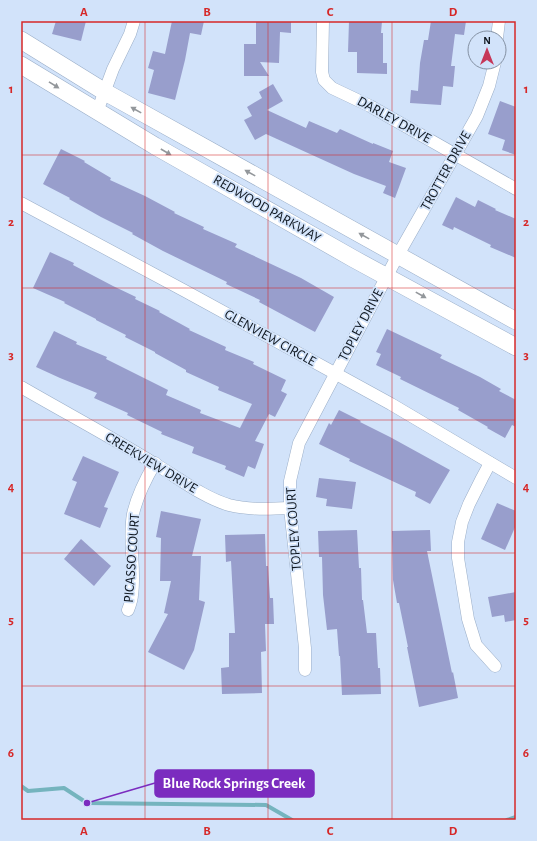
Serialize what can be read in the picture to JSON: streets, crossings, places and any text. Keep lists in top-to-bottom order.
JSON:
{
  "streets": {
    "main road": ["REDWOOD PARKWAY"],
    "street": [
      "DARLEY DRIVE",
      "TROTTER DRIVE",
      "TOPLEY DRIVE",
      "GLENVIEW CIRCLE",
      "CREEKVIEW DRIVE",
      "TOPLEY COURT",
      "PICASSO COURT"
    ]
  },
  "crossings": [
    ["DARLEY DRIVE", "TROTTER DRIVE"],
    ["TROTTER DRIVE", "REDWOOD PARKWAY"],
    ["TROTTER DRIVE", "TOPLEY DRIVE"],
    ["REDWOOD PARKWAY", "TOPLEY DRIVE"],
    ["TOPLEY DRIVE", "GLENVIEW CIRCLE"],
    ["TOPLEY DRIVE", "TOPLEY COURT"],
    ["GLENVIEW CIRCLE", "TOPLEY COURT"],
    ["CREEKVIEW DRIVE", "TOPLEY COURT"],
    ["CREEKVIEW DRIVE", "PICASSO COURT"]
  ],
  "places": ["Blue Rock Springs Creek"],
  "north": "top",
  "grid": {
    "columns": [
      "A",
      "B",
      "C",
      "D"
    ],
    "rows": [
      "1",
      "2",
      "3",
      "4",
      "5",
      "6"
    ]
  }
}
